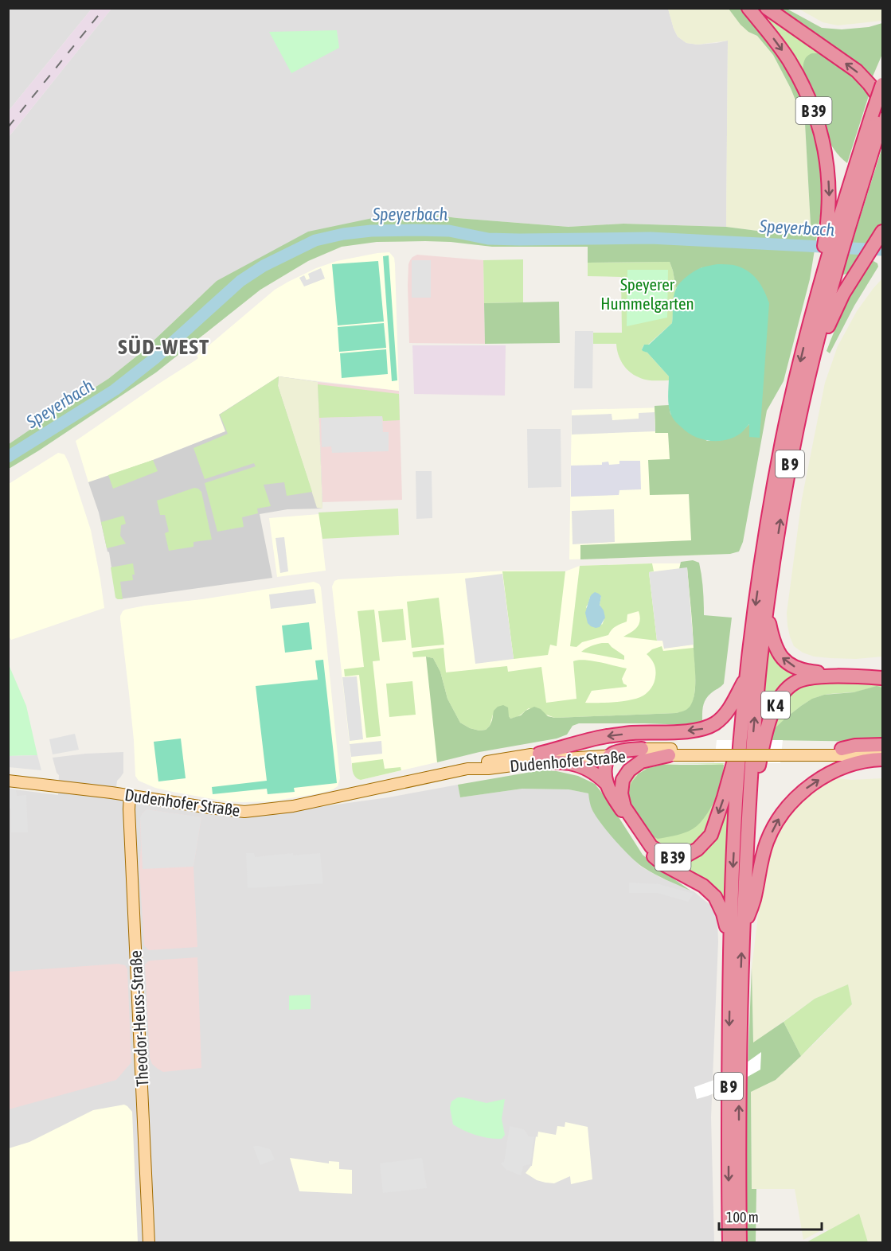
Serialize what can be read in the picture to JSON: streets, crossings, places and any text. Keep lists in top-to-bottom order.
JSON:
{
  "streets": {
    "highway": ["B 39", "B 9", "K 4"],
    "main road": ["Dudenhofer Straße", "Theodor-Heuss-Straße"]
  },
  "crossings": [
    ["B 39", "B 9"],
    ["B 39", "Dudenhofer Straße"],
    ["B 9", "K 4"],
    ["B 9", "Dudenhofer Straße"],
    ["K 4", "Dudenhofer Straße"],
    ["Dudenhofer Straße", "Theodor-Heuss-Straße"]
  ],
  "districts": ["SÜD-WEST"],
  "water": ["Speyerbach"],
  "parks": ["Speyerer Hummelgarten"],
  "scale_bar": "100 m"
}
